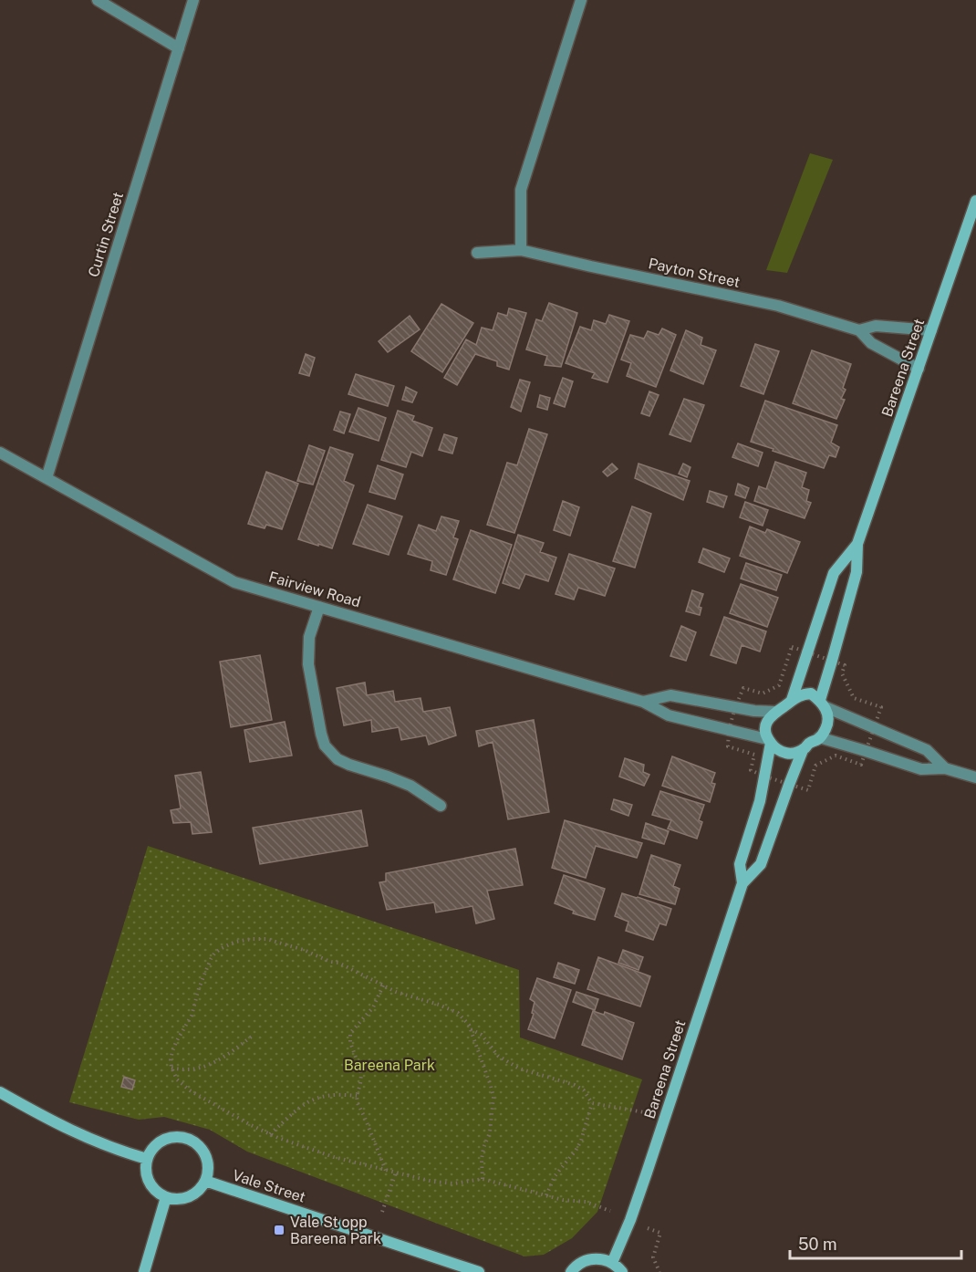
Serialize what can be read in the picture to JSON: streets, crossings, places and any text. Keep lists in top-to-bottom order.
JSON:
{
  "streets": {
    "main road": ["Bareena Street", "Vale Street"],
    "street": ["Curtin Street", "Payton Street", "Fairview Road"]
  },
  "crossings": [
    ["Curtin Street", "Fairview Road"],
    ["Payton Street", "Bareena Street"],
    ["Bareena Street", "Fairview Road"]
  ],
  "parks": ["Bareena Park"],
  "places": {
    "transit": ["Vale St opp Bareena Park"]
  },
  "scale_bar": "50 m"
}
